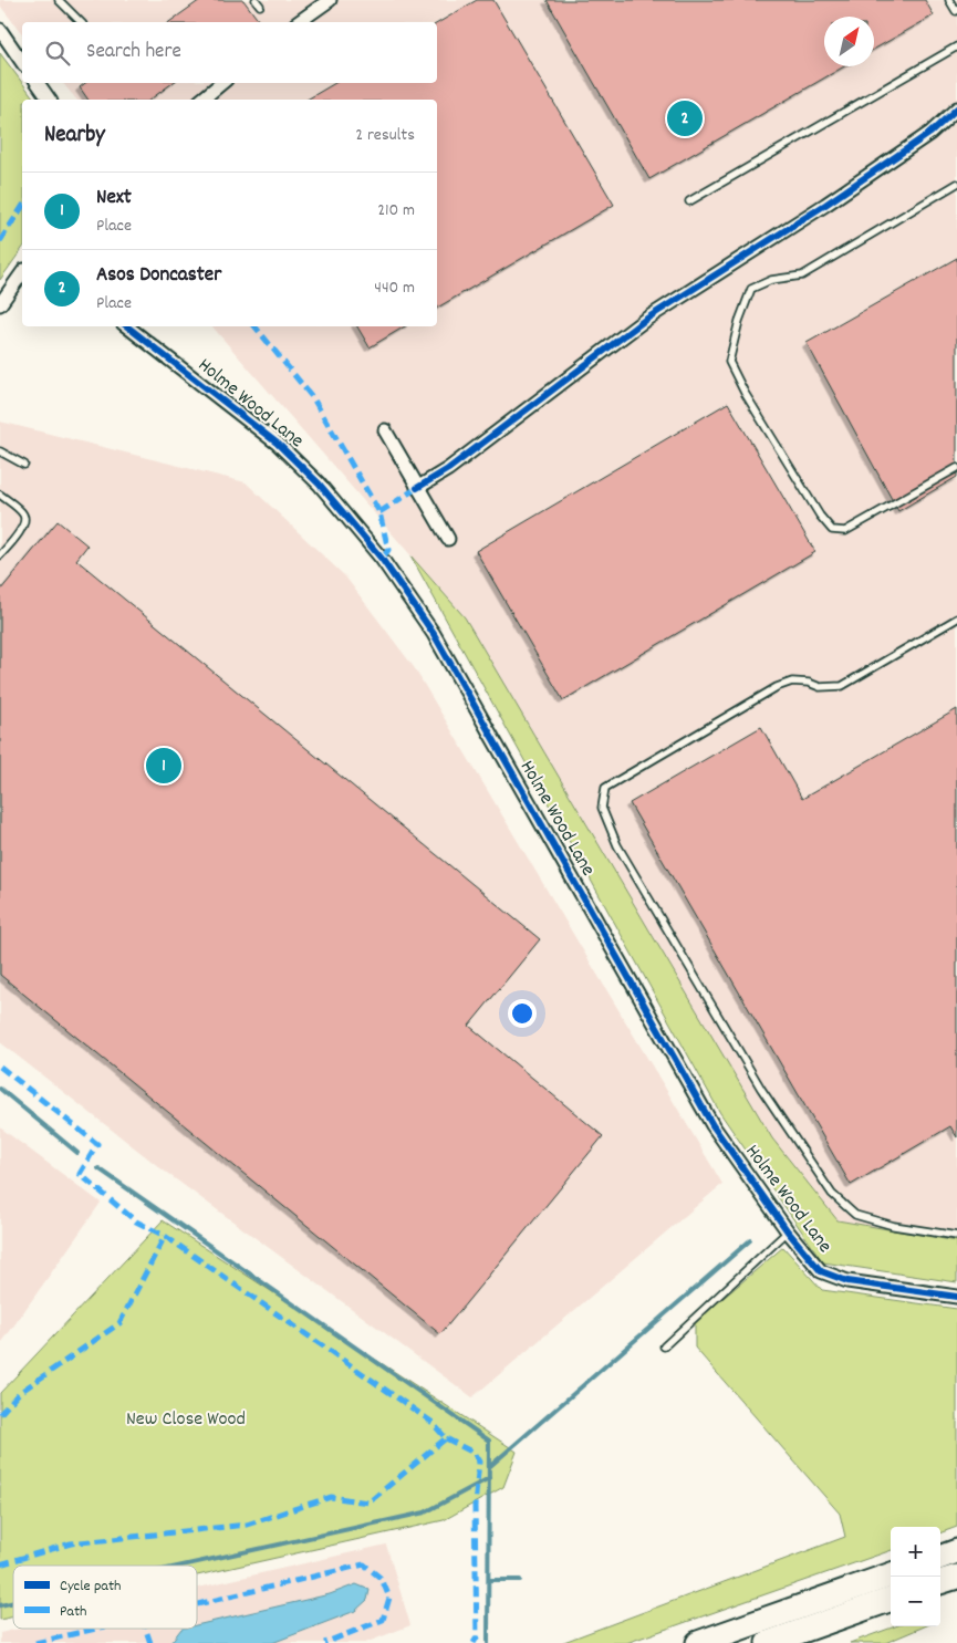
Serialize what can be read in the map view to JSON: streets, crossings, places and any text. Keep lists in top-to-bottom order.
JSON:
{
  "streets": {
    "street": ["Holme Wood Lane"]
  },
  "parks": ["New Close Wood"],
  "legend": ["Cycle path", "Path"],
  "north": "top right",
  "page": {
    "search": "Search here",
    "pins": ["2", "1"],
    "heading": ["Nearby", "2 results"],
    "list": [
      {
        "mark": "1",
        "name": "Next",
        "note": "Place",
        "value": "210 m"
      },
      {
        "mark": "2",
        "name": "Asos Doncaster",
        "note": "Place",
        "value": "440 m"
      }
    ],
    "map_buttons": ["+", "−"]
  }
}
